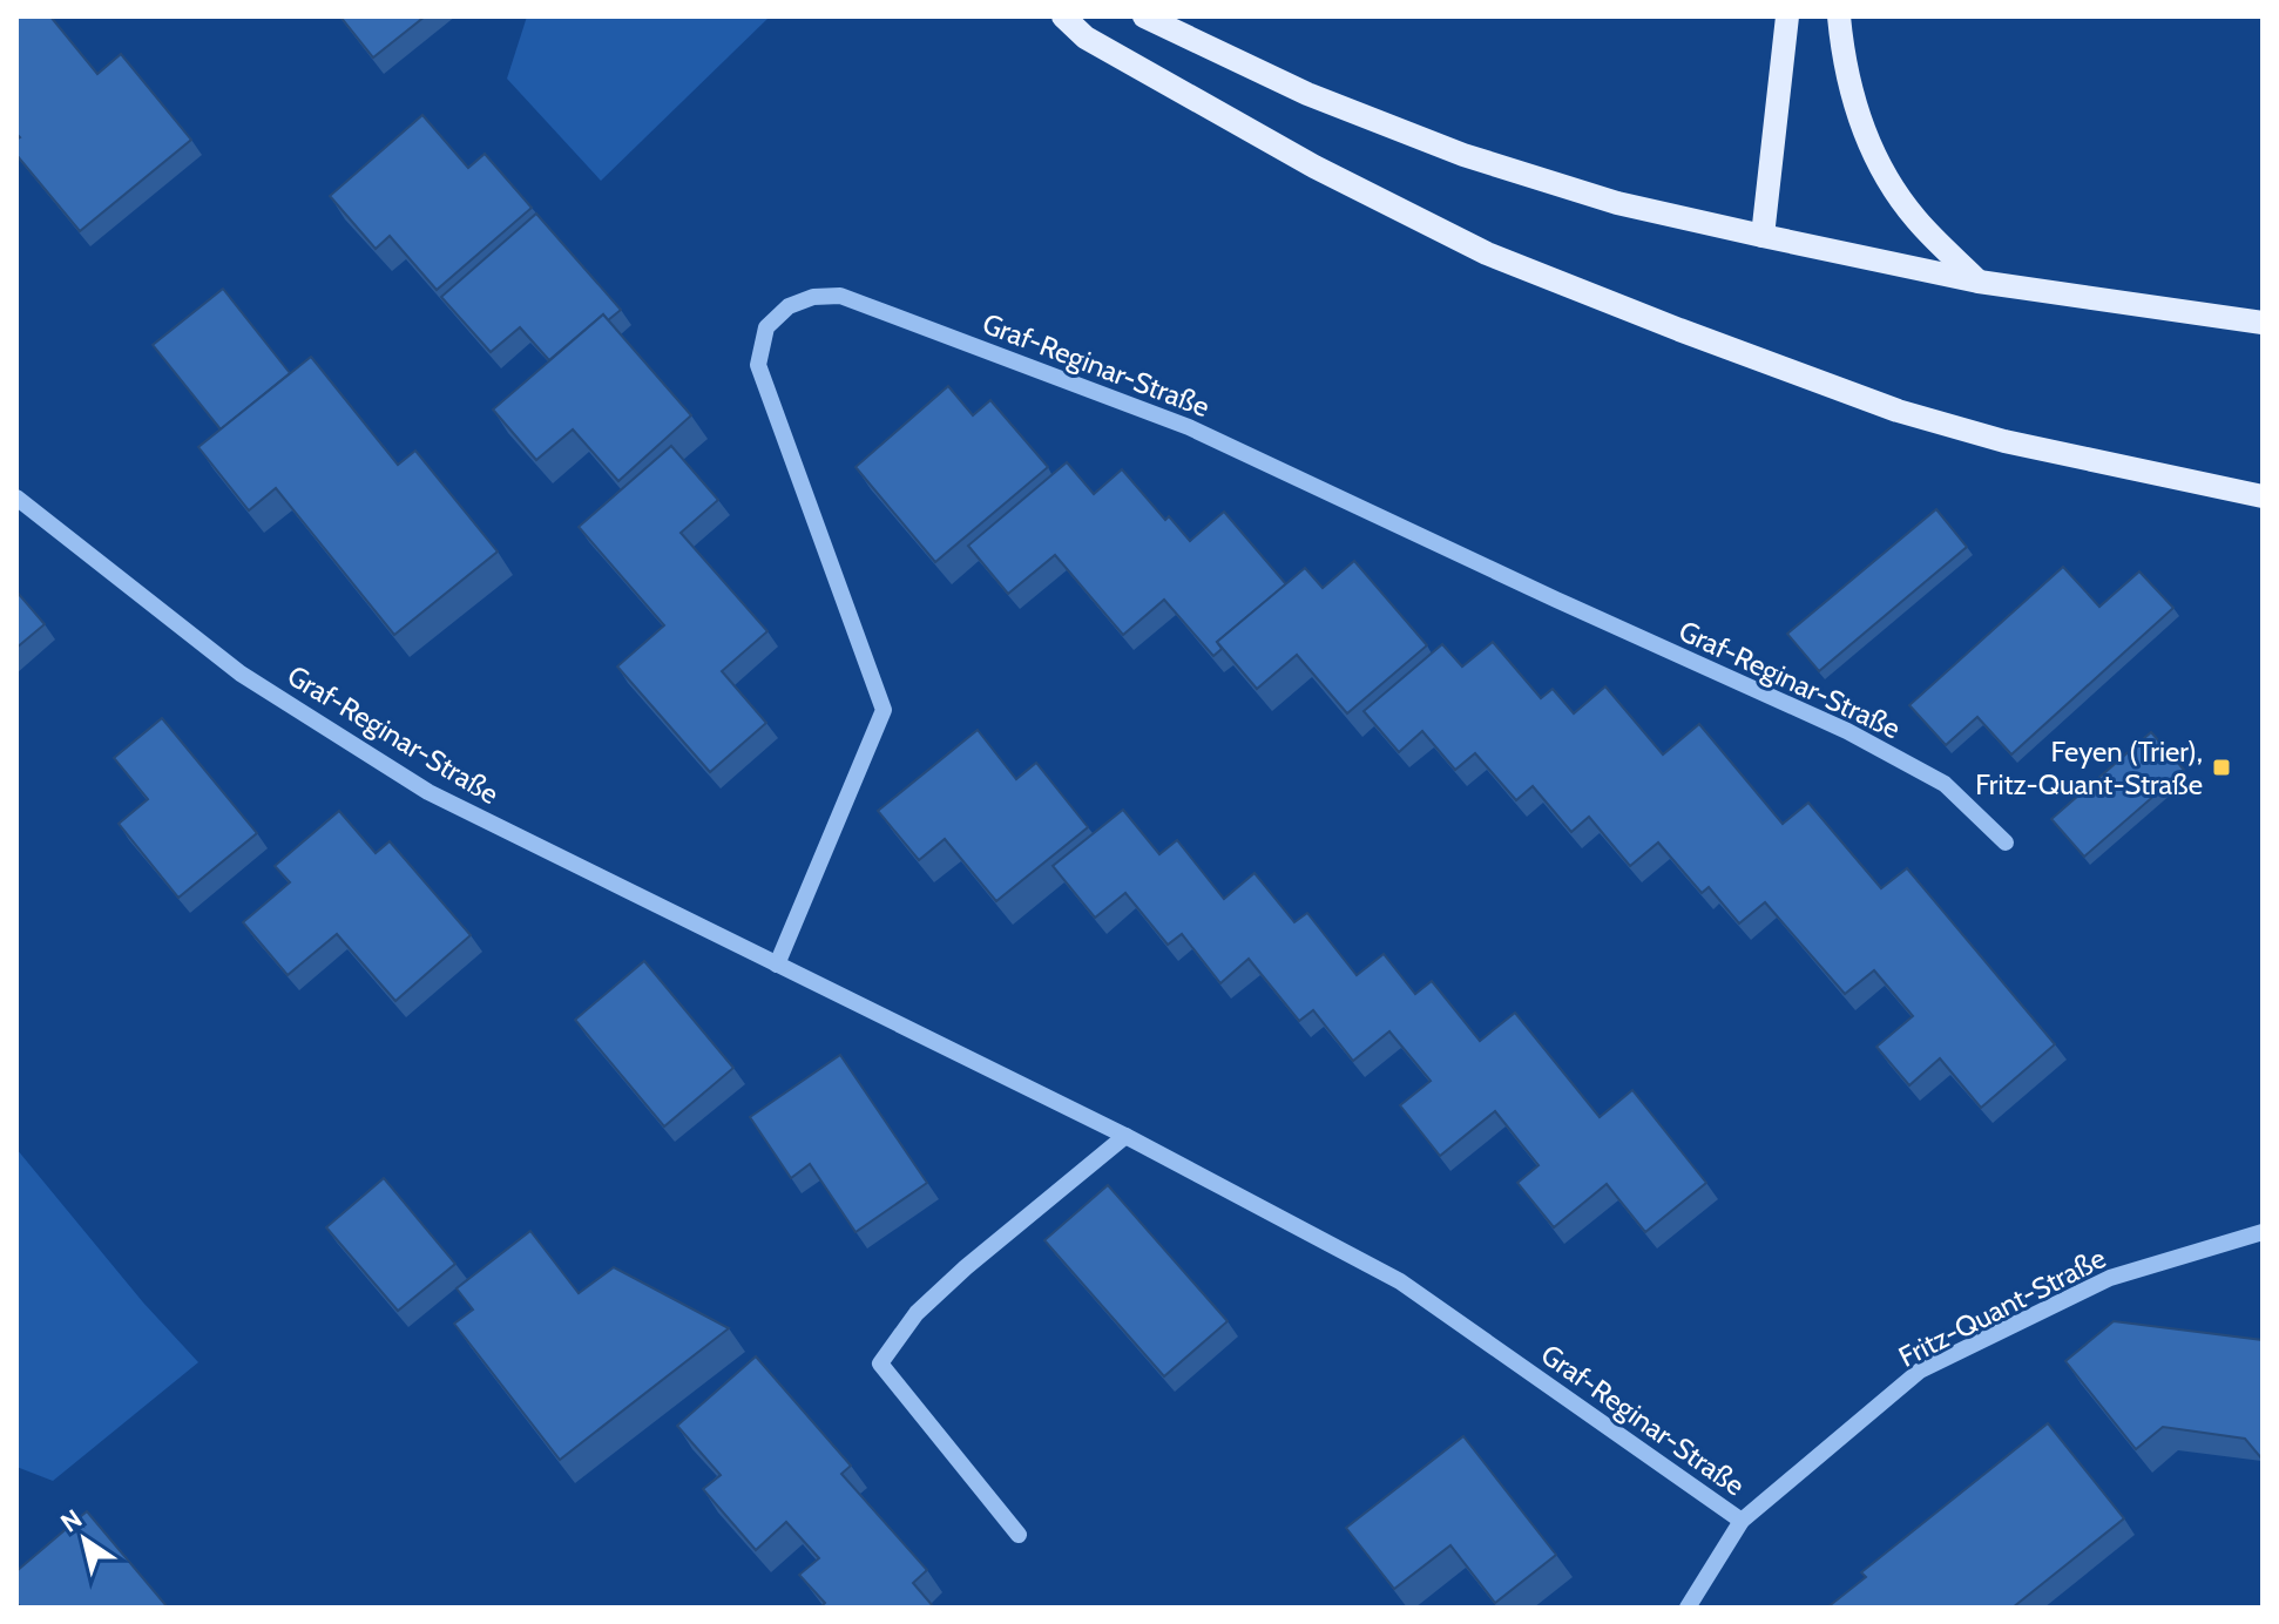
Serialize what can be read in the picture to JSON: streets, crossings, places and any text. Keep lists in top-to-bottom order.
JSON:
{
  "streets": {
    "street": ["Graf-Reginar-Straße", "Fritz-Quant-Straße"]
  },
  "crossings": [
    ["Graf-Reginar-Straße", "Fritz-Quant-Straße"]
  ],
  "places": {
    "transit": ["Feyen (Trier), Fritz-Quant-Straße"]
  },
  "north": "top left"
}
